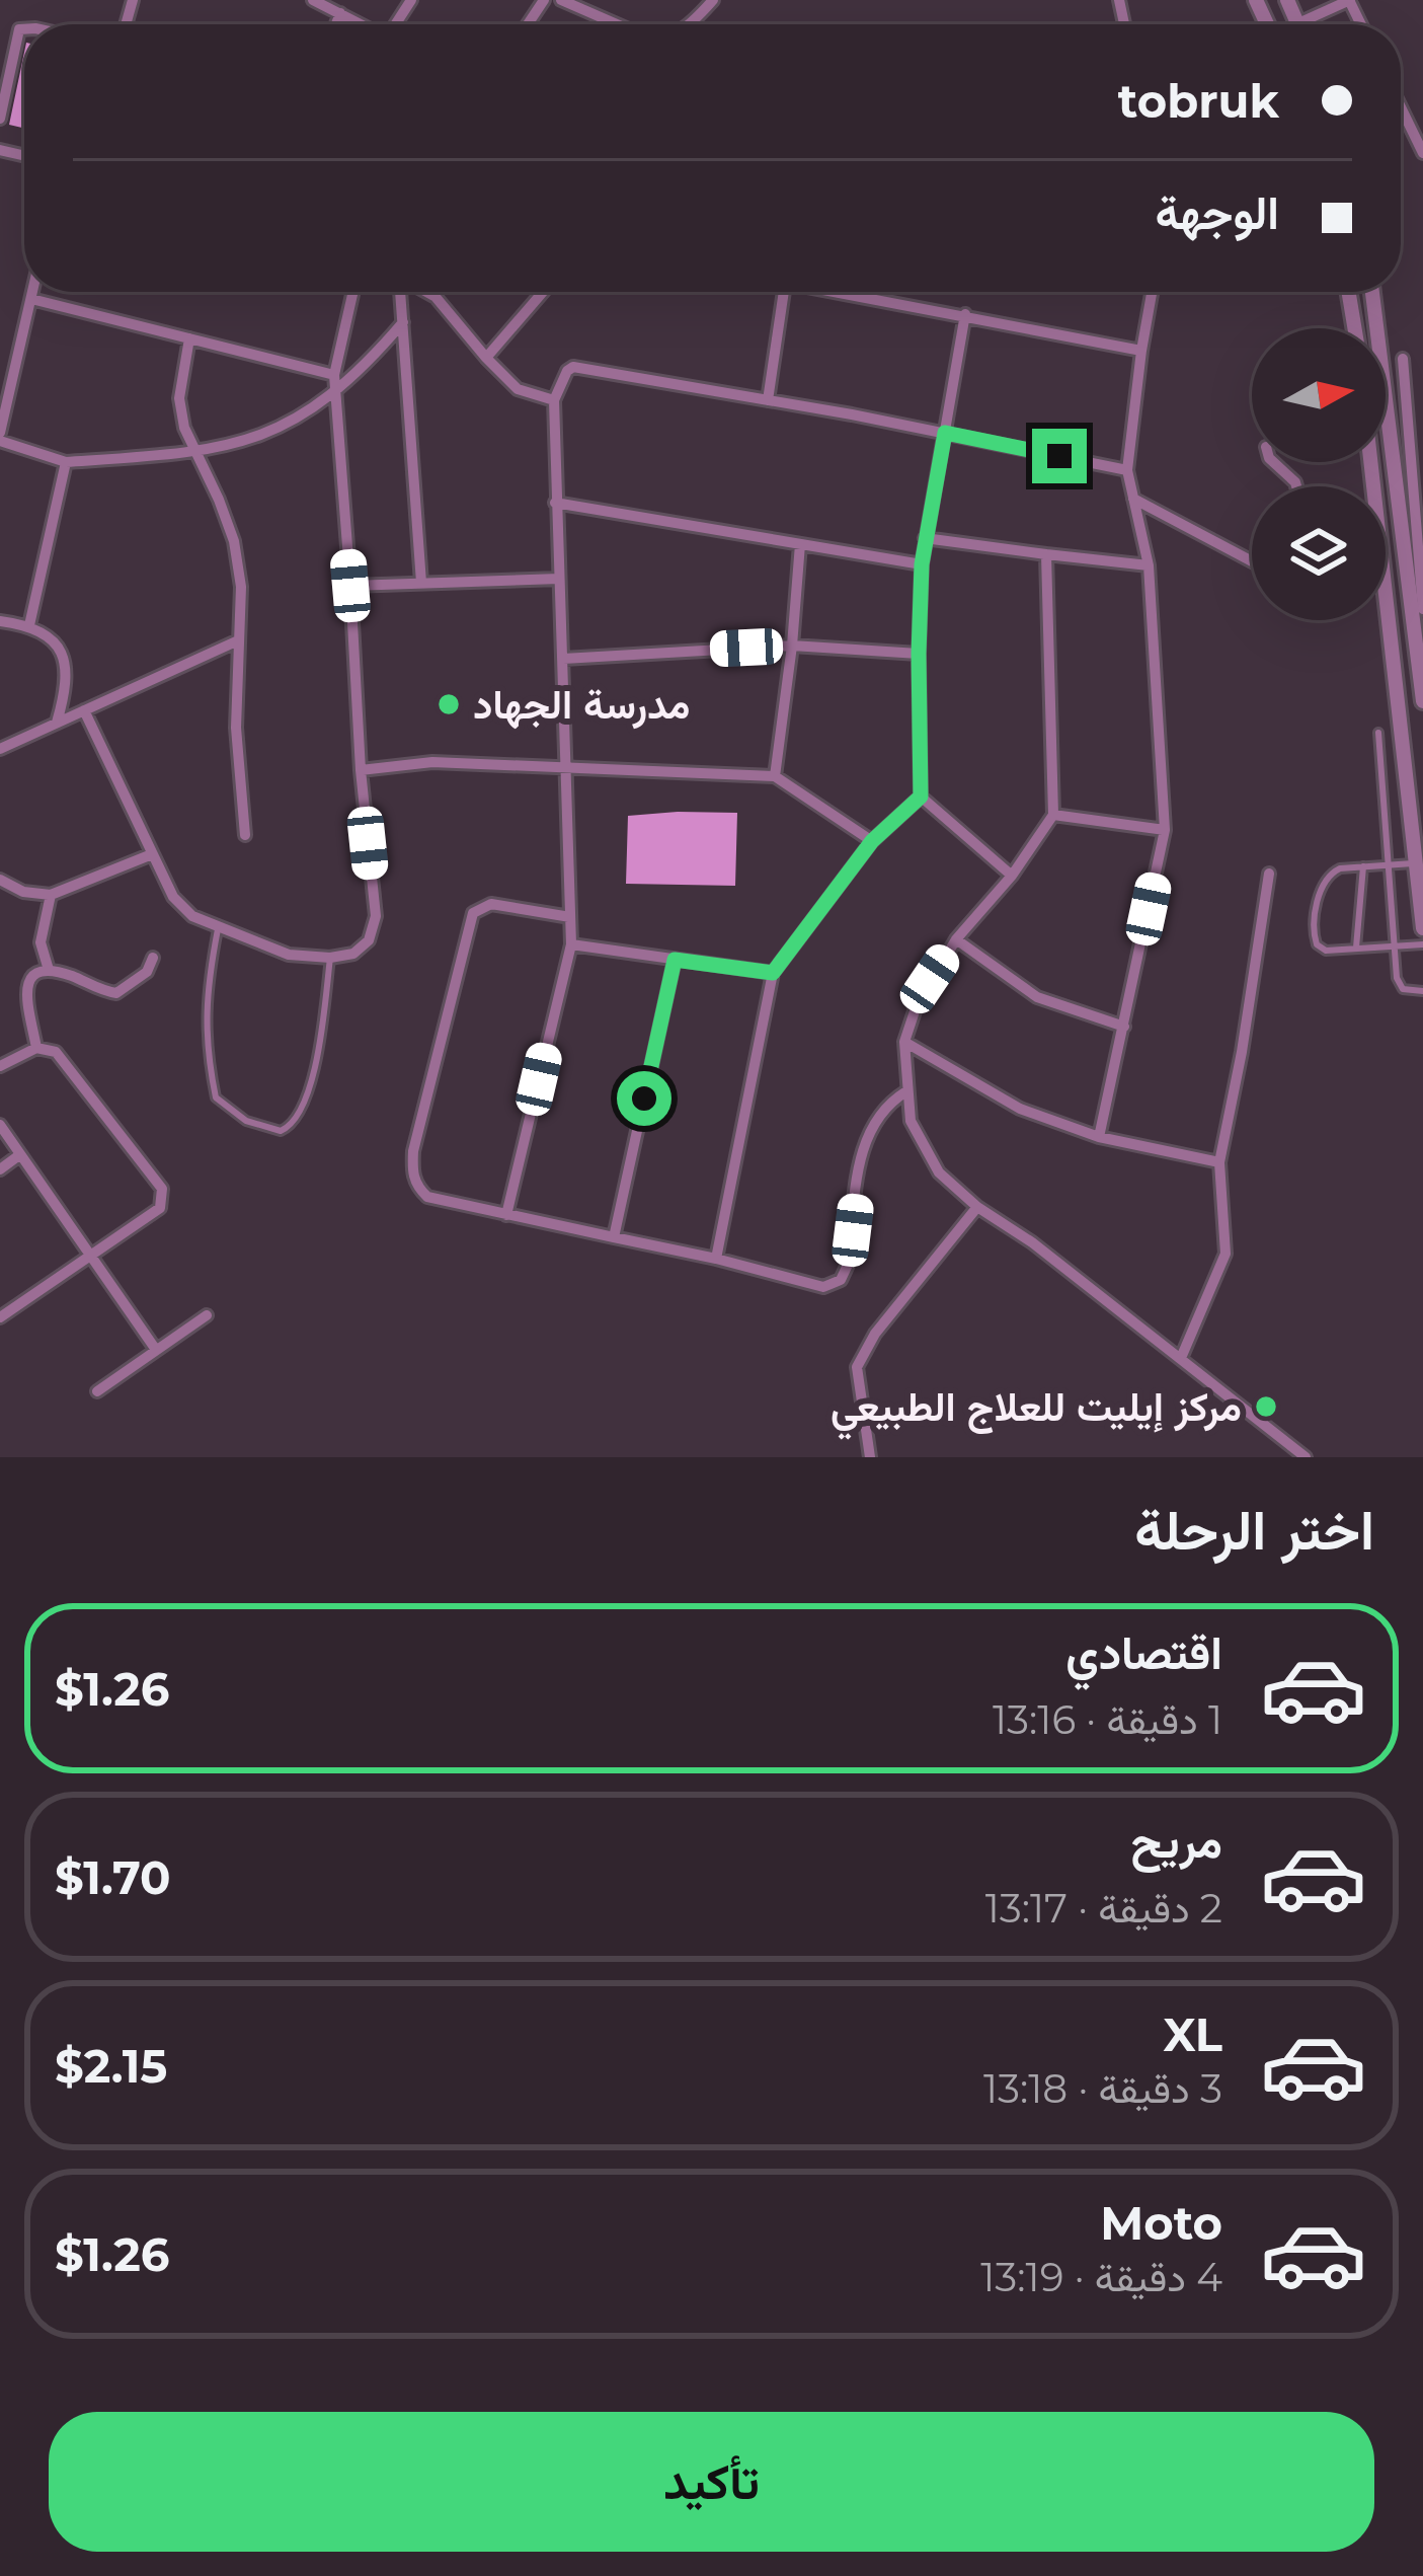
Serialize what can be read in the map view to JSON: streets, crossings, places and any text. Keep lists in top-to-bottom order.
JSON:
{
  "places": ["مدرسة الجهاد", "مركز إيليت للعلاج الطبيعي"],
  "north": "right",
  "page": {
    "banner": ["tobruk", "الوجهة"],
    "heading": "اختر الرحلة",
    "list": [
      {
        "name": "اقتصادي",
        "note": "1 دقيقة · 13:16",
        "value": "$1.26"
      },
      {
        "name": "مريح",
        "note": "2 دقيقة · 13:17",
        "value": "$1.70"
      },
      {
        "name": "XL",
        "note": "3 دقيقة · 13:18",
        "value": "$2.15"
      },
      {
        "name": "Moto",
        "note": "4 دقيقة · 13:19",
        "value": "$1.26"
      }
    ],
    "buttons": "تأكيد"
  }
}
